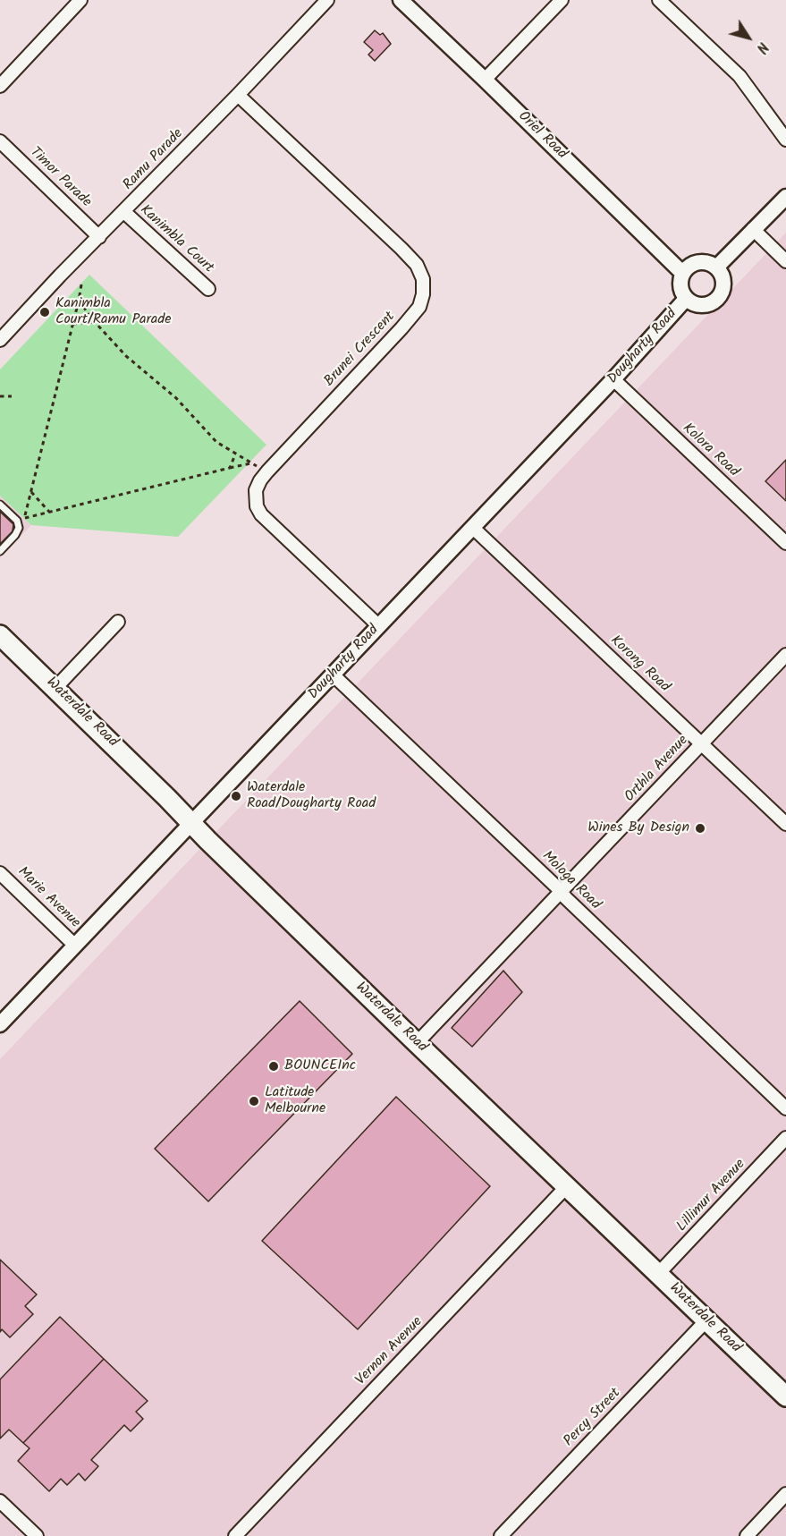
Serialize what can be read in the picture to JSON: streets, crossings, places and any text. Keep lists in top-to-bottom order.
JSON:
{
  "streets": {
    "main road": ["Waterdale Road"],
    "street": [
      "Oriel Road",
      "Ramu Parade",
      "Timor Parade",
      "Kanimbla Court",
      "Dougharty Road",
      "Brunei Crescent",
      "Kolora Road",
      "Korong Road",
      "Orthla Avenue",
      "Mologa Road",
      "Marie Avenue",
      "Lillimur Avenue",
      "Vernon Avenue",
      "Percy Street"
    ]
  },
  "crossings": [
    ["Oriel Road", "Dougharty Road"],
    ["Ramu Parade", "Timor Parade"],
    ["Ramu Parade", "Kanimbla Court"],
    ["Ramu Parade", "Brunei Crescent"],
    ["Dougharty Road", "Brunei Crescent"],
    ["Dougharty Road", "Kolora Road"],
    ["Dougharty Road", "Korong Road"],
    ["Dougharty Road", "Waterdale Road"],
    ["Dougharty Road", "Mologa Road"],
    ["Dougharty Road", "Marie Avenue"],
    ["Korong Road", "Orthla Avenue"],
    ["Waterdale Road", "Orthla Avenue"],
    ["Waterdale Road", "Lillimur Avenue"],
    ["Waterdale Road", "Vernon Avenue"],
    ["Waterdale Road", "Percy Street"],
    ["Orthla Avenue", "Mologa Road"]
  ],
  "places": [
    "Kanimbla Court/Ramu Parade",
    "Waterdale Road/Dougharty Road",
    "Wines By Design",
    "BOUNCEInc",
    "Latitude Melbourne"
  ],
  "north": "bottom right"
}
